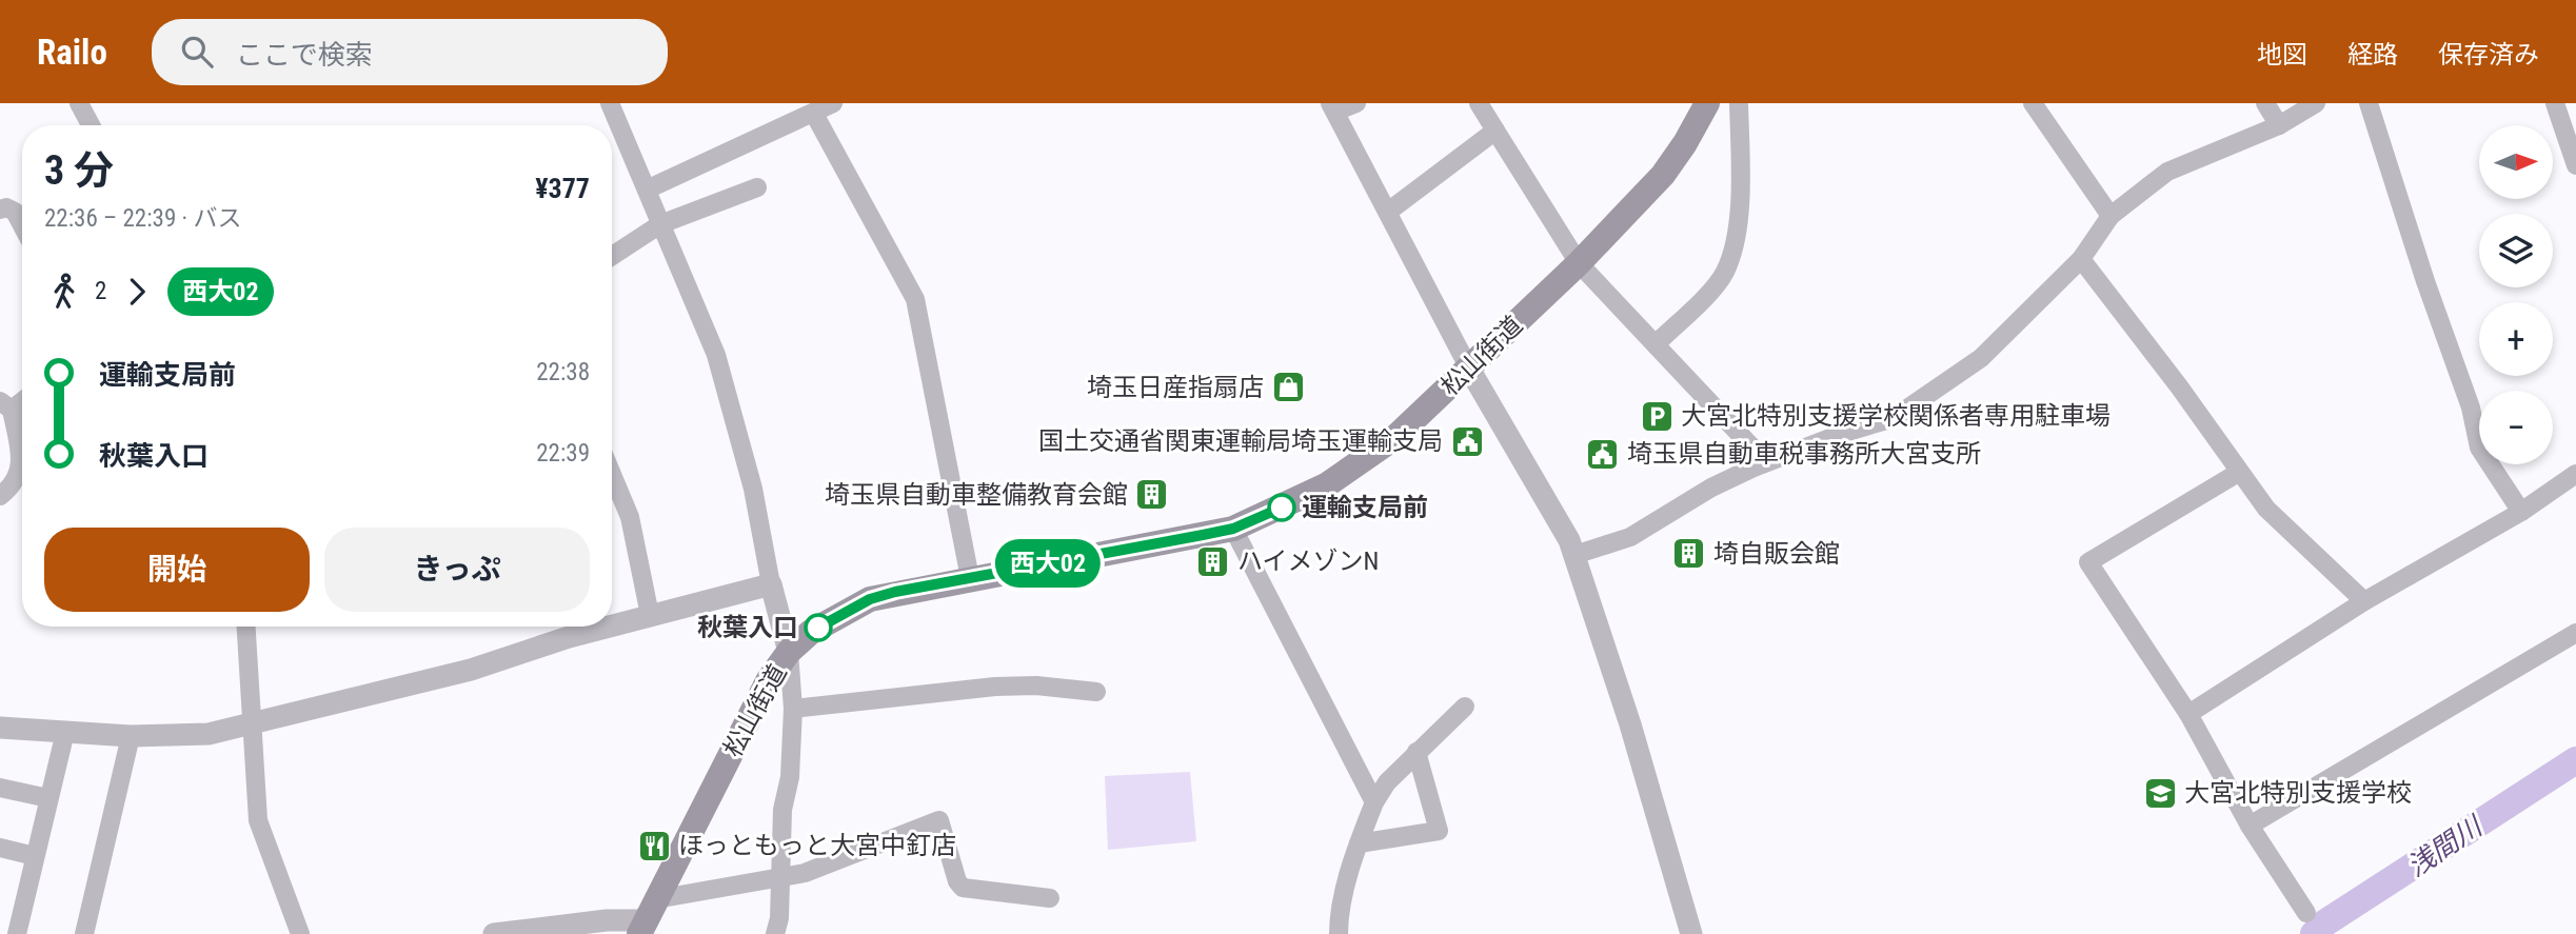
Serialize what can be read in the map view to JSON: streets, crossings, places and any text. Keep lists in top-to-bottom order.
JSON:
{
  "streets": {
    "main road": ["松山街道"]
  },
  "water": ["浅間川"],
  "places": {
    "shop": ["埼玉日産指扇店"],
    "parking": ["大宮北特別支援学校関係者専用駐車場"],
    "public building": ["国土交通省関東運輸局埼玉運輸支局", "埼玉県自動車税事務所大宮支所"],
    "building": ["埼玉県自動車整備教育会館", "埼自販会館", "ハイメゾンN"],
    "other": ["運輸支局前", "秋葉入口"],
    "school or university": ["大宮北特別支援学校"],
    "restaurant": ["ほっともっと大宮中釘店"]
  },
  "lines": ["bus line 西大02"],
  "north": "right",
  "page": {
    "header": "Railo",
    "search": "ここで検索",
    "nav": ["地図", "経路", "保存済み"],
    "on_map": "西大02",
    "map_buttons": ["+", "−"],
    "heading": ["3 分", "22:36 – 22:39 · バス", "¥377"],
    "legs": ["2", "西大02"],
    "list": [
      {
        "name": "運輸支局前",
        "value": "22:38"
      },
      {
        "name": "秋葉入口",
        "value": "22:39"
      }
    ],
    "buttons": ["開始", "きっぷ"]
  }
}
